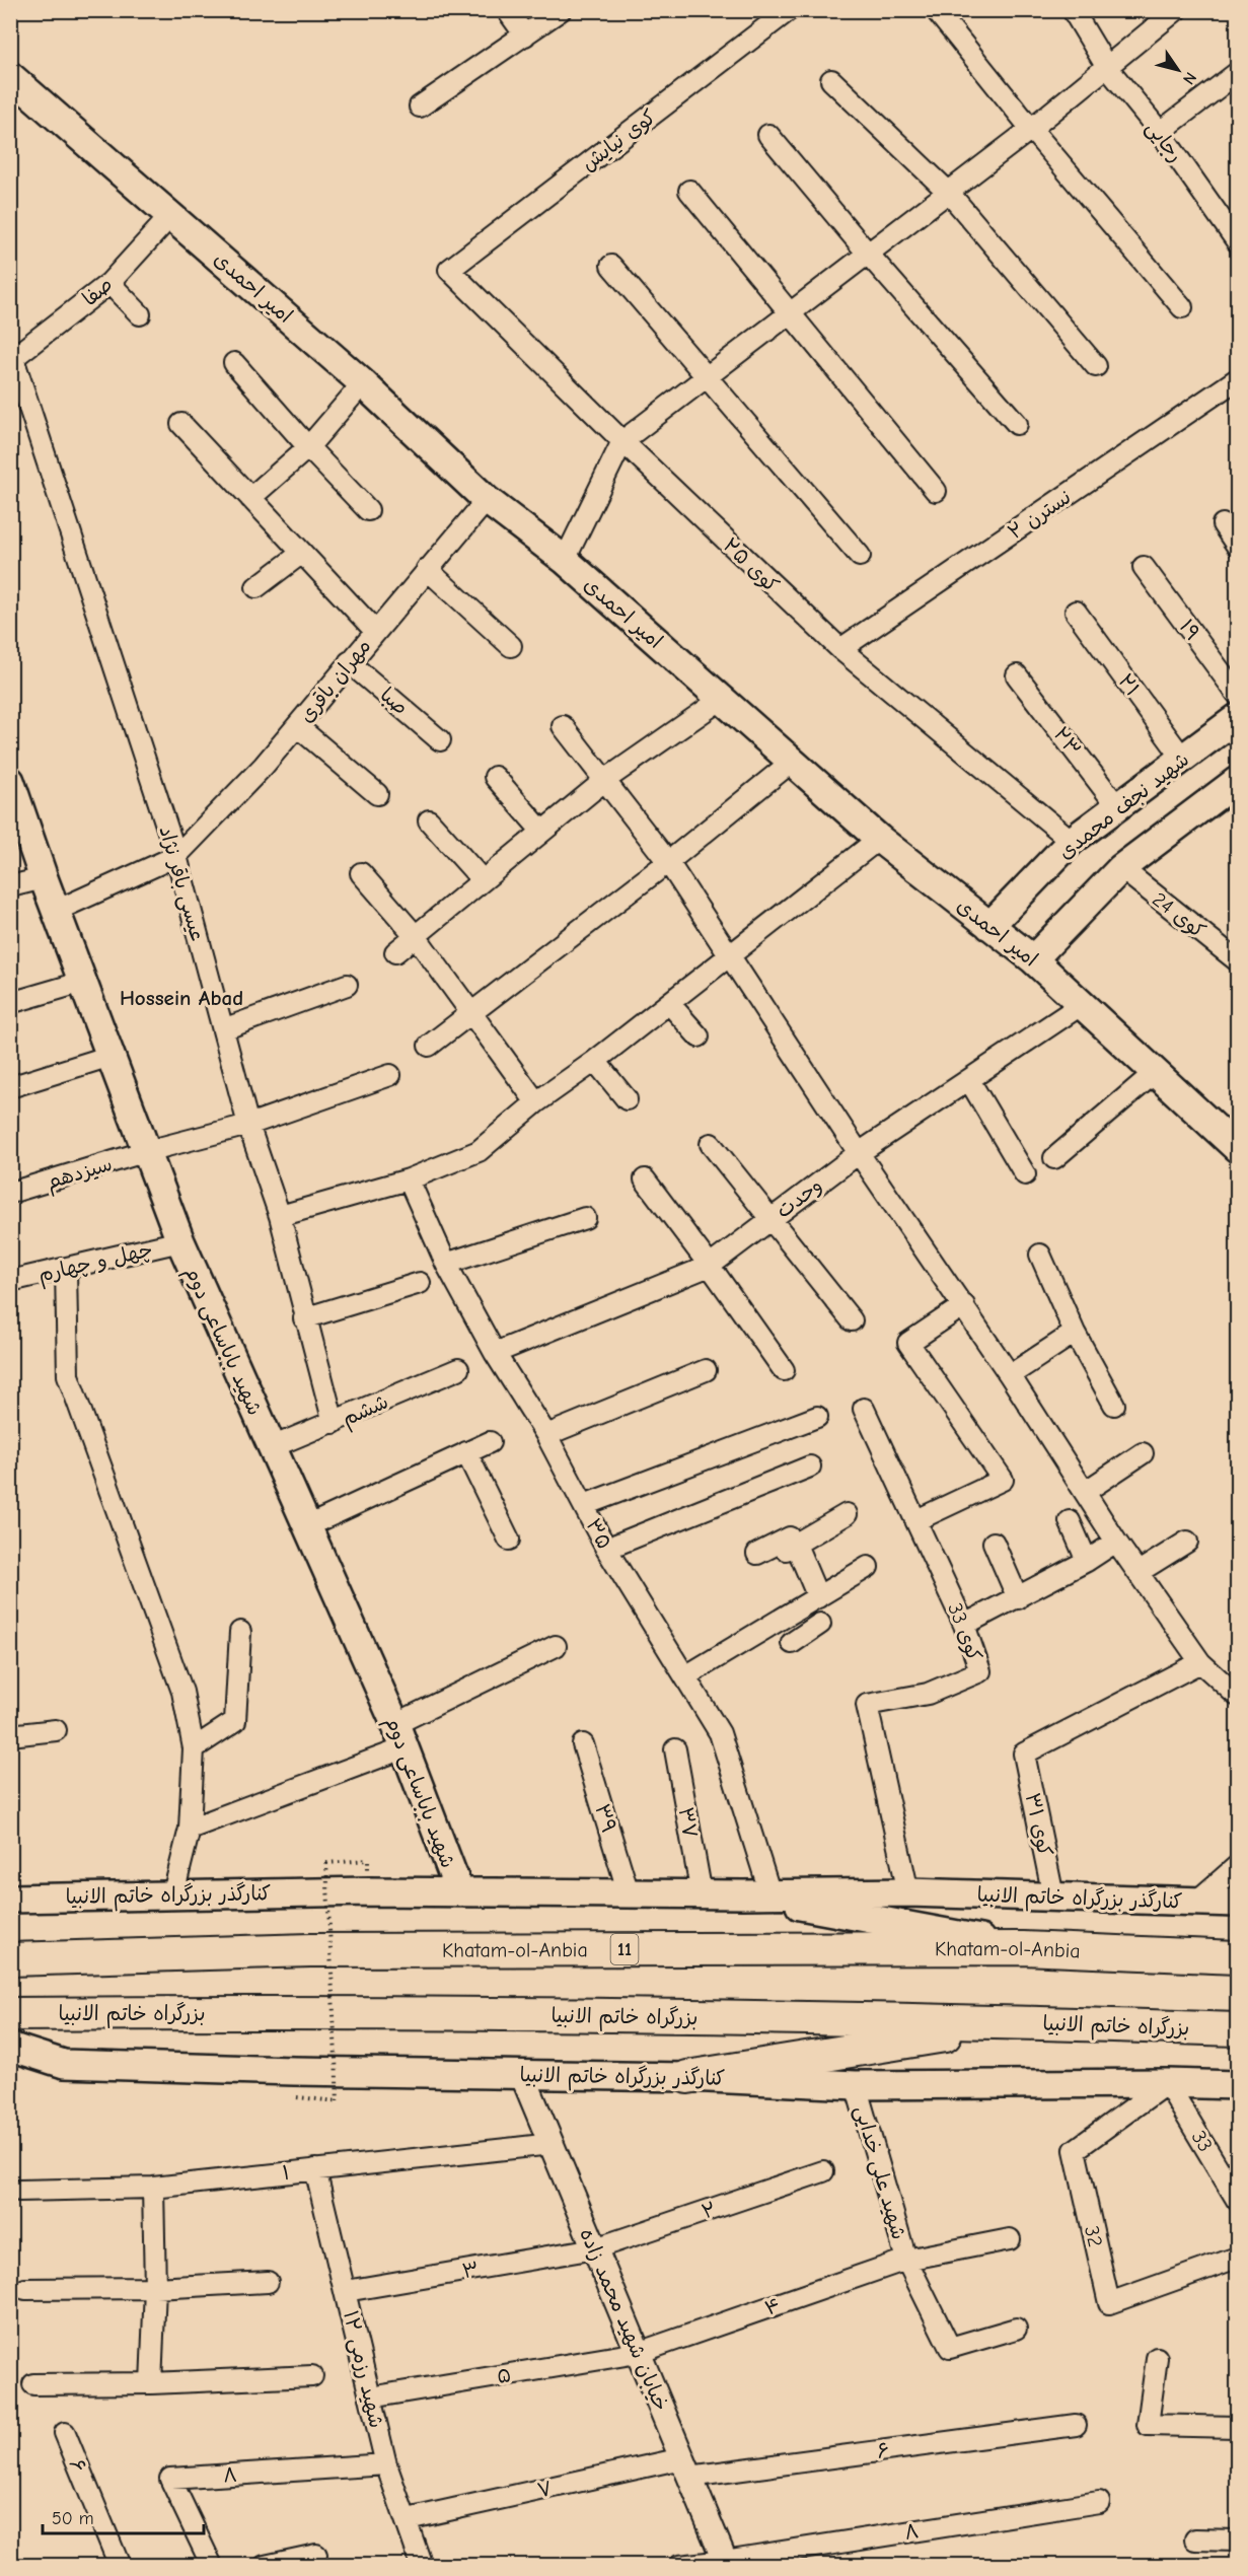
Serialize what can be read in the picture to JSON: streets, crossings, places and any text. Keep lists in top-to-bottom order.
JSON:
{
  "streets": {
    "highway": ["Khatam-ol-Anbia", "11", "بزرگراه خاتم الانبیا"],
    "main road": [
      "امیر احمدی",
      "شهید نجف محمدی",
      "شهید باباساعی دوم",
      "کنارگذر بزرگراه خاتم الانبیا"
    ],
    "street": [
      "کوی نیایش",
      "رجایی",
      "صفا",
      "نسترن ۲",
      "کوی ۲۵",
      "۱۹",
      "مهران باقری",
      "۲۱",
      "صبا",
      "۲۳",
      "عیسی باقر نژاد",
      "کوی 24",
      "سیزدهم",
      "وحدت",
      "چهل و چهارم",
      "ششم",
      "۳۵",
      "کوی 33",
      "۳۹",
      "۳۷",
      "کوی ۳۱",
      "33",
      "۱",
      "شهید علی خدایی",
      "۲",
      "32",
      "۳",
      "۴",
      "خیابان شهید محمد زاده",
      "شهید رزمی ۱۲",
      "۵",
      "۶",
      "۸",
      "۷"
    ]
  },
  "crossings": [
    ["کوی نیایش", "کوی ۲۵"],
    ["امیر احمدی", "صفا"],
    ["امیر احمدی", "مهران باقری"],
    ["امیر احمدی", "شهید نجف محمدی"],
    ["امیر احمدی", "وحدت"],
    ["صفا", "عیسی باقر نژاد"],
    ["نسترن ۲", "کوی ۲۵"],
    ["کوی ۲۵", "شهید نجف محمدی"],
    ["مهران باقری", "صبا"],
    ["مهران باقری", "عیسی باقر نژاد"],
    ["۲۱", "شهید نجف محمدی"],
    ["۲۳", "شهید نجف محمدی"],
    ["عیسی باقر نژاد", "سیزدهم"],
    ["عیسی باقر نژاد", "ششم"],
    ["سیزدهم", "شهید باباساعی دوم"],
    ["وحدت", "۳۵"],
    ["چهل و چهارم", "شهید باباساعی دوم"],
    ["شهید باباساعی دوم", "ششم"],
    ["شهید باباساعی دوم", "کنارگذر بزرگراه خاتم الانبیا"],
    ["۳۵", "کنارگذر بزرگراه خاتم الانبیا"],
    ["کوی 33", "کنارگذر بزرگراه خاتم الانبیا"],
    ["۳۹", "کنارگذر بزرگراه خاتم الانبیا"],
    ["۳۷", "کنارگذر بزرگراه خاتم الانبیا"],
    ["کوی ۳۱", "کنارگذر بزرگراه خاتم الانبیا"],
    ["کنارگذر بزرگراه خاتم الانبیا", "33"],
    ["کنارگذر بزرگراه خاتم الانبیا", "شهید علی خدایی"],
    ["کنارگذر بزرگراه خاتم الانبیا", "32"],
    ["کنارگذر بزرگراه خاتم الانبیا", "خیابان شهید محمد زاده"],
    ["33", "32"],
    ["۱", "خیابان شهید محمد زاده"],
    ["۱", "شهید رزمی ۱۲"],
    ["شهید علی خدایی", "۴"],
    ["۲", "۳"],
    ["۲", "خیابان شهید محمد زاده"],
    ["۳", "خیابان شهید محمد زاده"],
    ["۳", "شهید رزمی ۱۲"],
    ["۴", "خیابان شهید محمد زاده"],
    ["۴", "۵"],
    ["خیابان شهید محمد زاده", "۵"],
    ["خیابان شهید محمد زاده", "۶"],
    ["خیابان شهید محمد زاده", "۸"],
    ["خیابان شهید محمد زاده", "۷"],
    ["شهید رزمی ۱۲", "۵"],
    ["شهید رزمی ۱۲", "۸"],
    ["شهید رزمی ۱۲", "۷"],
    ["۶", "۷"]
  ],
  "districts": ["Hossein Abad"],
  "scale_bar": "50 m",
  "north": "bottom right"
}
